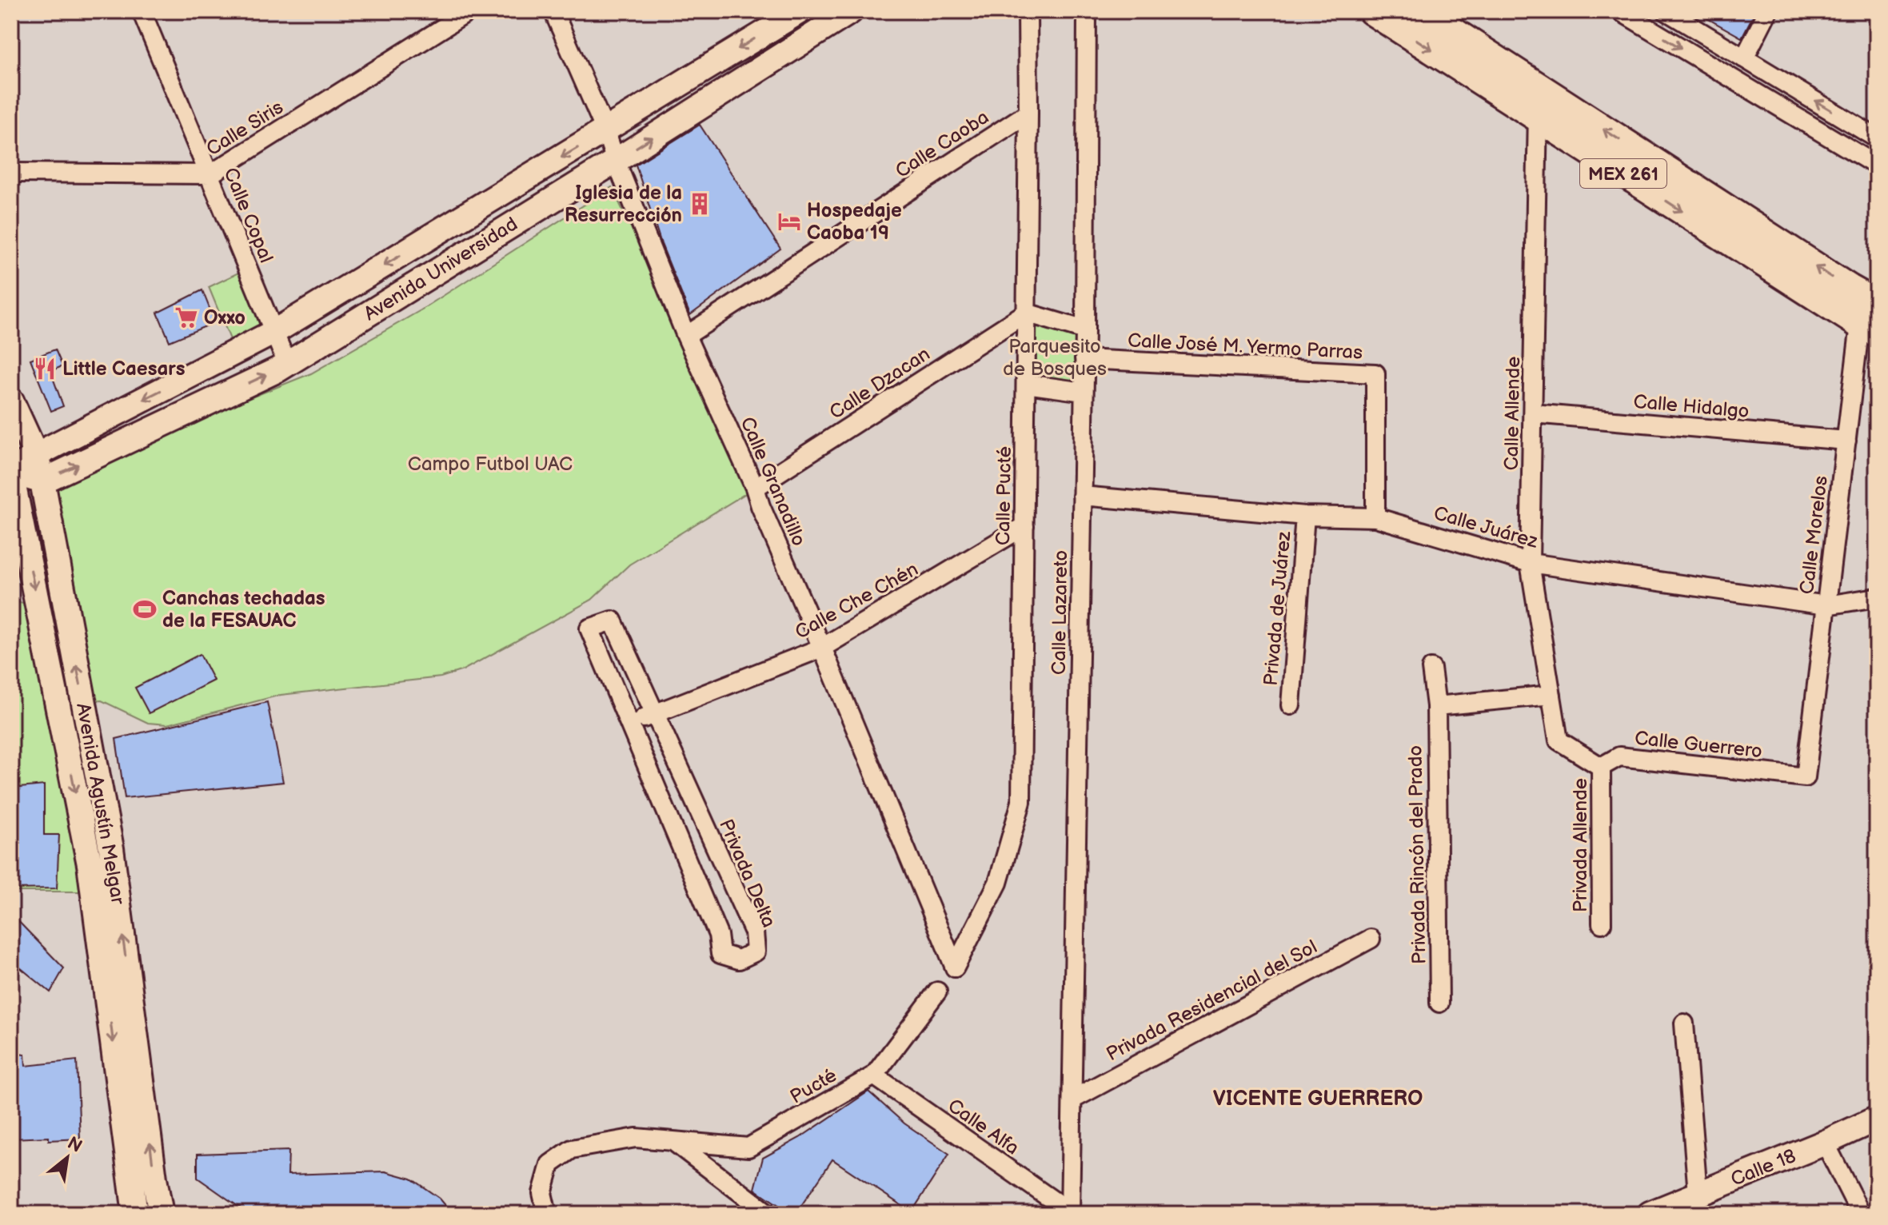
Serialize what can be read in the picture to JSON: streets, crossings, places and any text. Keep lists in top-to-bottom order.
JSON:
{
  "streets": {
    "main road": ["MEX 261"],
    "street": [
      "Calle Siris",
      "Calle Caoba",
      "Calle Copal",
      "Avenida Universidad",
      "Calle José M. Yermo Parras",
      "Calle Dzacan",
      "Calle Hidalgo",
      "Calle Allende",
      "Calle Granadillo",
      "Calle Pucté",
      "Calle Juárez",
      "Calle Morelos",
      "Calle Che Chén",
      "Privada de Juárez",
      "Calle Lazareto",
      "Calle Guerrero",
      "Avenida Agustín Melgar",
      "Privada Allende",
      "Privada Rincón del Prado",
      "Privada Delta",
      "Privada Residencial del Sol",
      "Pucté",
      "Calle Alfa",
      "Calle 18"
    ]
  },
  "crossings": [
    ["Calle Siris", "Calle Copal"],
    ["Calle Caoba", "Calle Granadillo"],
    ["Calle Caoba", "Calle Pucté"],
    ["MEX 261", "Calle Allende"],
    ["MEX 261", "Calle Morelos"],
    ["Calle Copal", "Avenida Universidad"],
    ["Avenida Universidad", "Calle Granadillo"],
    ["Avenida Universidad", "Avenida Agustín Melgar"],
    ["Calle José M. Yermo Parras", "Calle Juárez"],
    ["Calle José M. Yermo Parras", "Calle Lazareto"],
    ["Calle Dzacan", "Calle Granadillo"],
    ["Calle Dzacan", "Calle Pucté"],
    ["Calle Hidalgo", "Calle Allende"],
    ["Calle Hidalgo", "Calle Morelos"],
    ["Calle Allende", "Calle Juárez"],
    ["Calle Allende", "Calle Guerrero"],
    ["Calle Allende", "Privada Allende"],
    ["Calle Granadillo", "Calle Pucté"],
    ["Calle Granadillo", "Calle Che Chén"],
    ["Calle Pucté", "Calle Che Chén"],
    ["Calle Juárez", "Calle Morelos"],
    ["Calle Juárez", "Privada de Juárez"],
    ["Calle Juárez", "Calle Lazareto"],
    ["Calle Morelos", "Calle Guerrero"],
    ["Calle Che Chén", "Privada Delta"],
    ["Calle Lazareto", "Privada Residencial del Sol"],
    ["Calle Lazareto", "Calle Alfa"],
    ["Calle Guerrero", "Privada Allende"],
    ["Pucté", "Calle Alfa"]
  ],
  "districts": ["VICENTE GUERRERO"],
  "parks": ["Parquesito de Bosques", "Campo Futbol UAC"],
  "places": {
    "building": ["Iglesia de la Resurrección"],
    "hotel": ["Hospedaje Caoba 19"],
    "supermarket": ["Oxxo"],
    "restaurant": ["Little Caesars"],
    "sports": ["Canchas techadas de la FESAUAC"]
  },
  "north": "top right"
}
